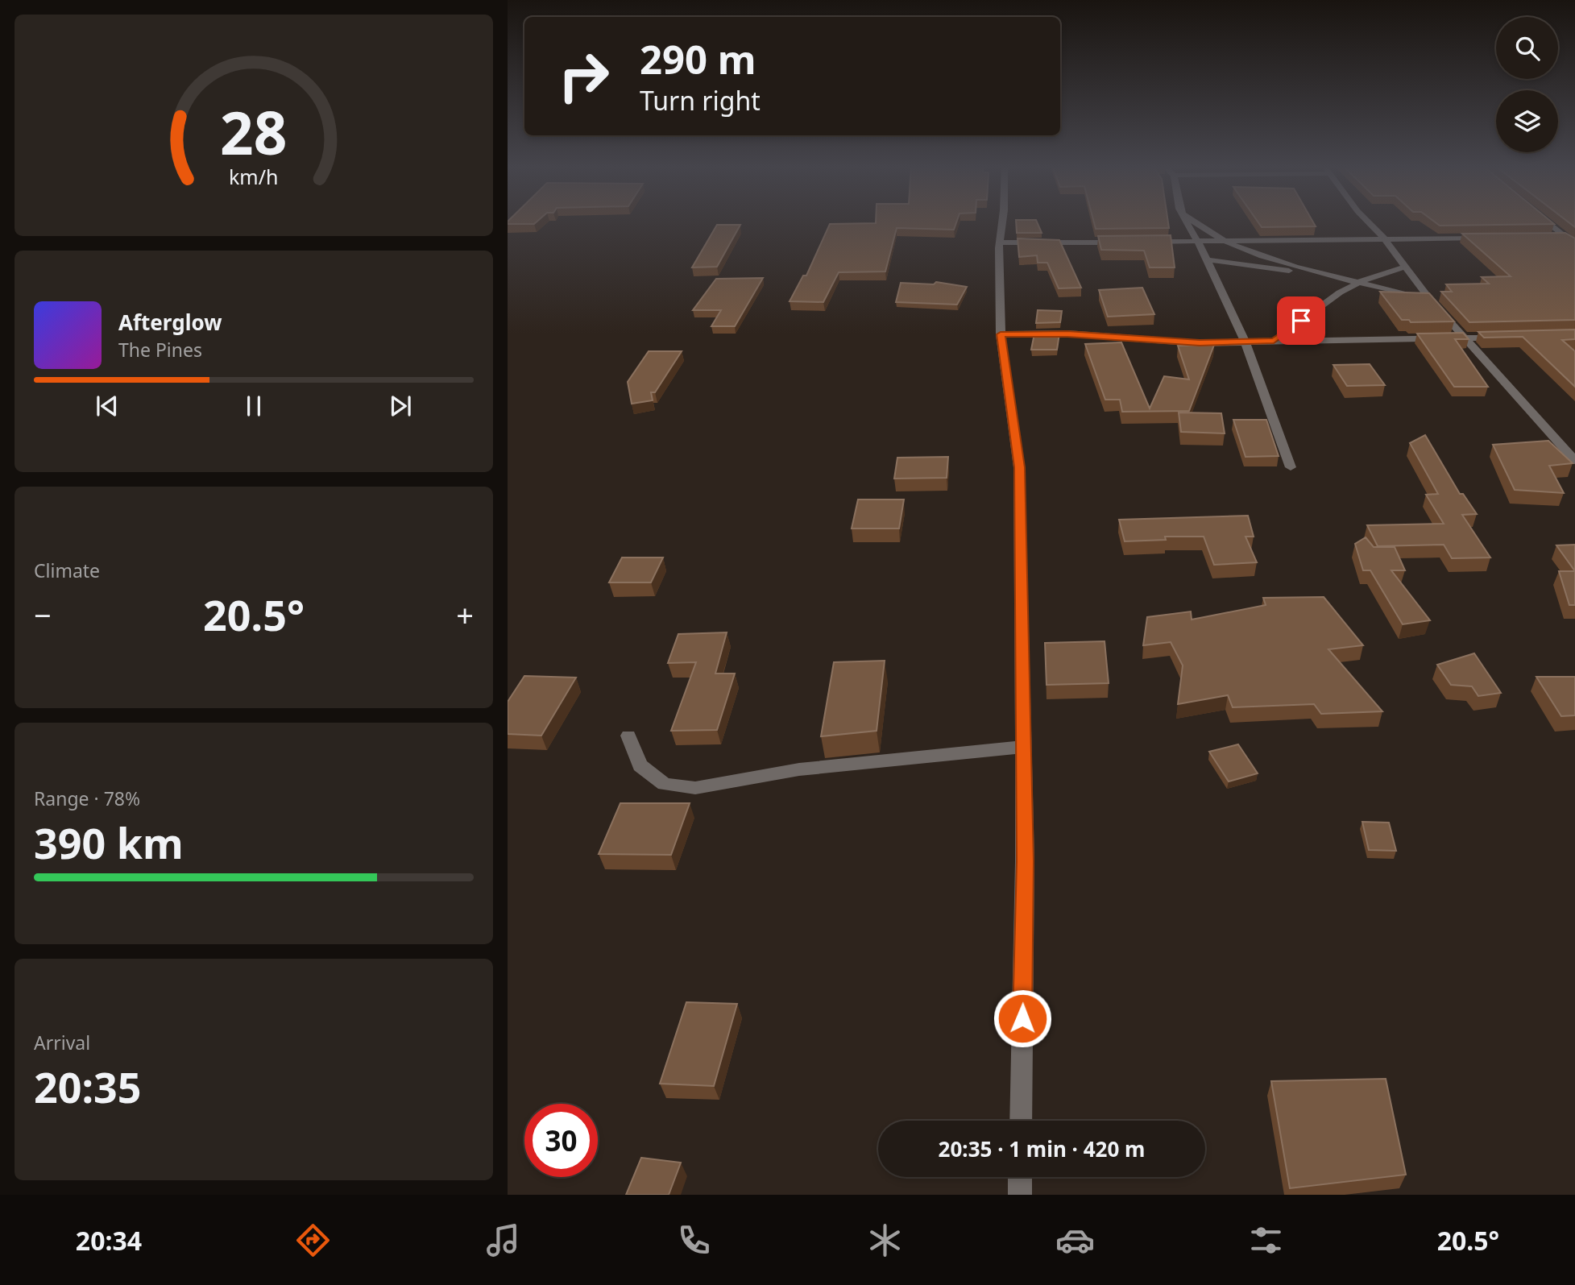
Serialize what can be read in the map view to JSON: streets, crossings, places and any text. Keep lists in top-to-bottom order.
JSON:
{
  "page": {
    "turn": ["290 m", "Turn right"],
    "song": ["Afterglow", "The Pines"],
    "tile": [
      "Climate",
      ["Range · 78%", "390 km"],
      ["Arrival", "20:35"]
    ],
    "heat": ["−", "20.5°", "+"],
    "limit": "30",
    "trip": "20:35 · 1 min · 420 m",
    "tabs": ["20:34", "20.5°"],
    "gauge": ["28", "km/h"]
  }
}
